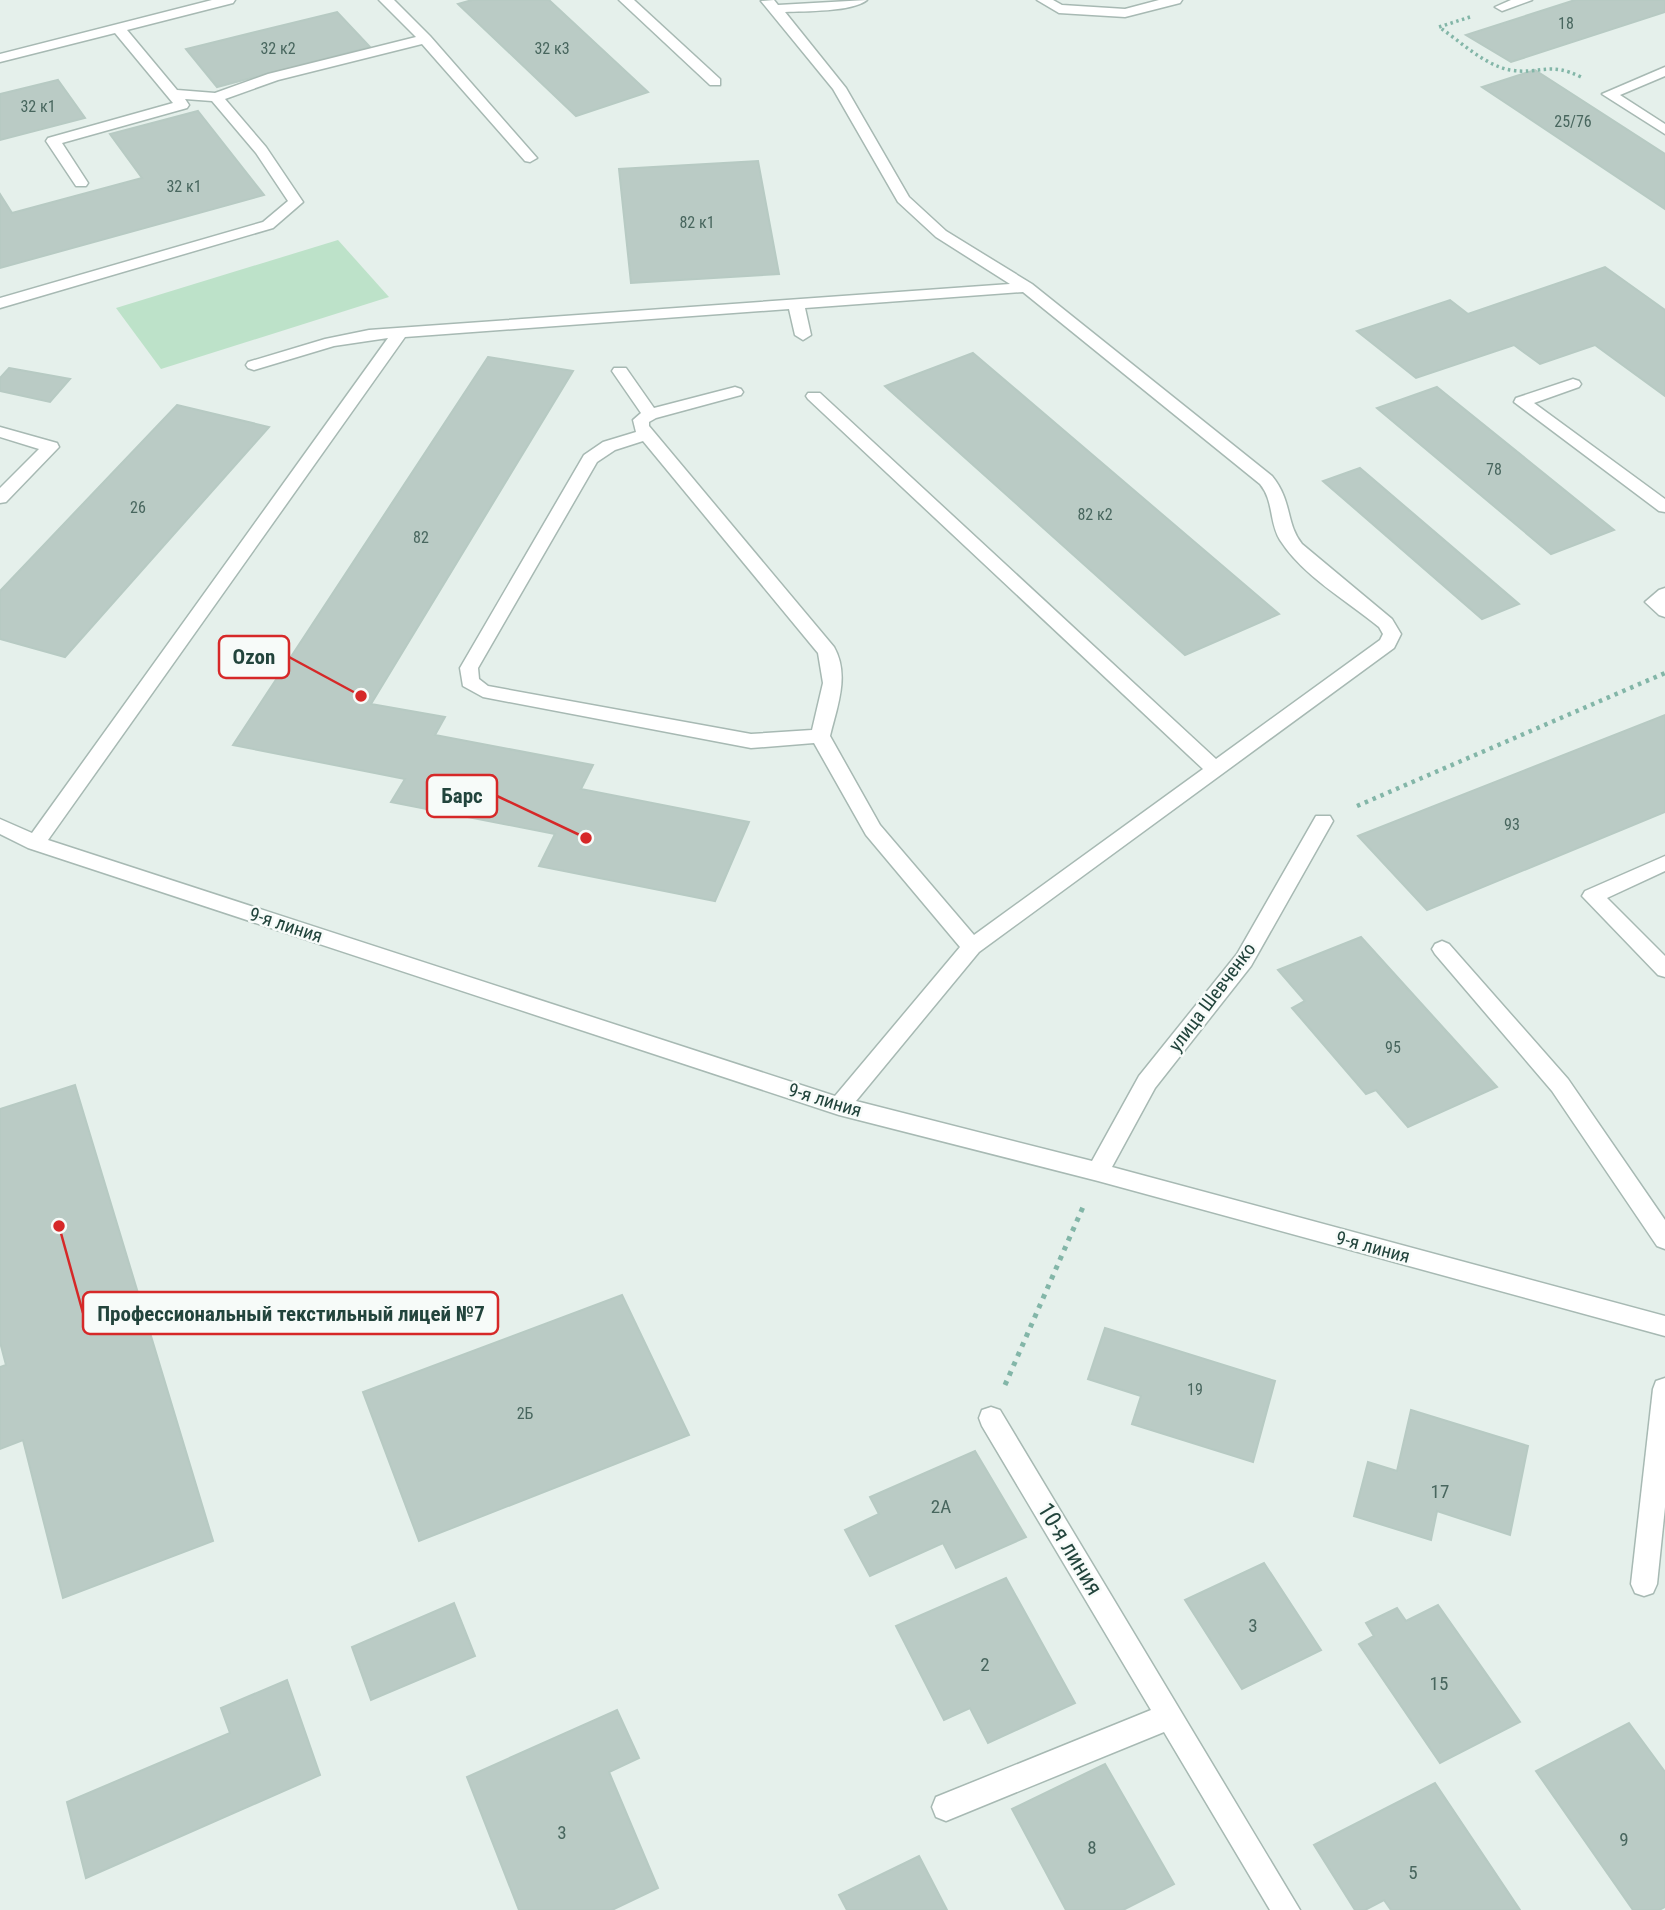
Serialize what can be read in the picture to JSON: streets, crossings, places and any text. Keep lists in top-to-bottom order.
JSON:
{
  "streets": {
    "street": ["9-я линия", "улица Шевченко", "10-я линия"]
  },
  "crossings": [
    ["9-я линия", "улица Шевченко"]
  ],
  "places": ["Ozon", "Барс", "Профессиональный текстильный лицей №7"],
  "house_numbers": [
    "18",
    "32 к2",
    "32 к3",
    "32 к1",
    "25/76",
    "32 к1",
    "82 к1",
    "78",
    "26",
    "82 к2",
    "82",
    "93",
    "95",
    "19",
    "2Б",
    "17",
    "2А",
    "3",
    "2",
    "15",
    "3",
    "9",
    "8",
    "5"
  ]
}
